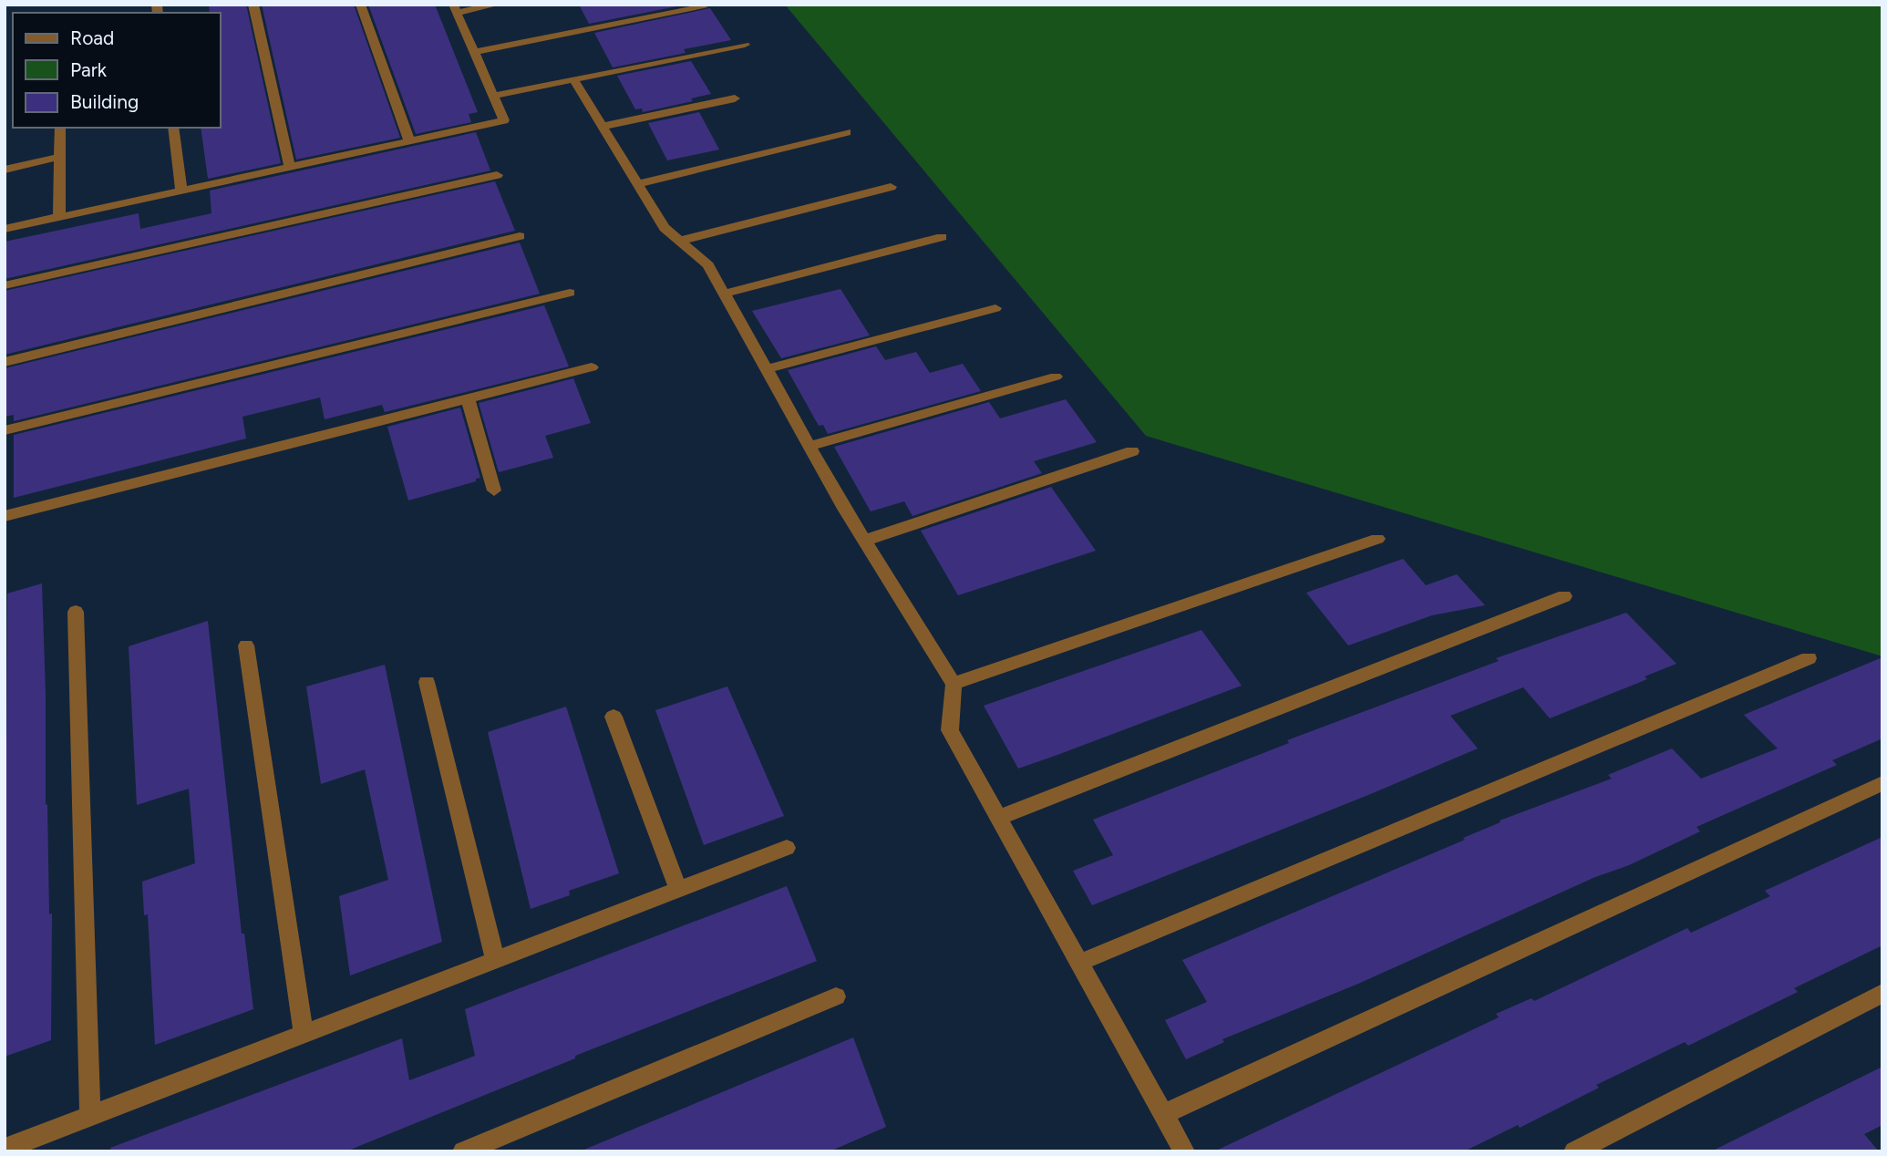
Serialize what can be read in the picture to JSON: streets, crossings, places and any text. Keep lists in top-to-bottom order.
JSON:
{
  "legend": ["Road", "Park", "Building"]
}
